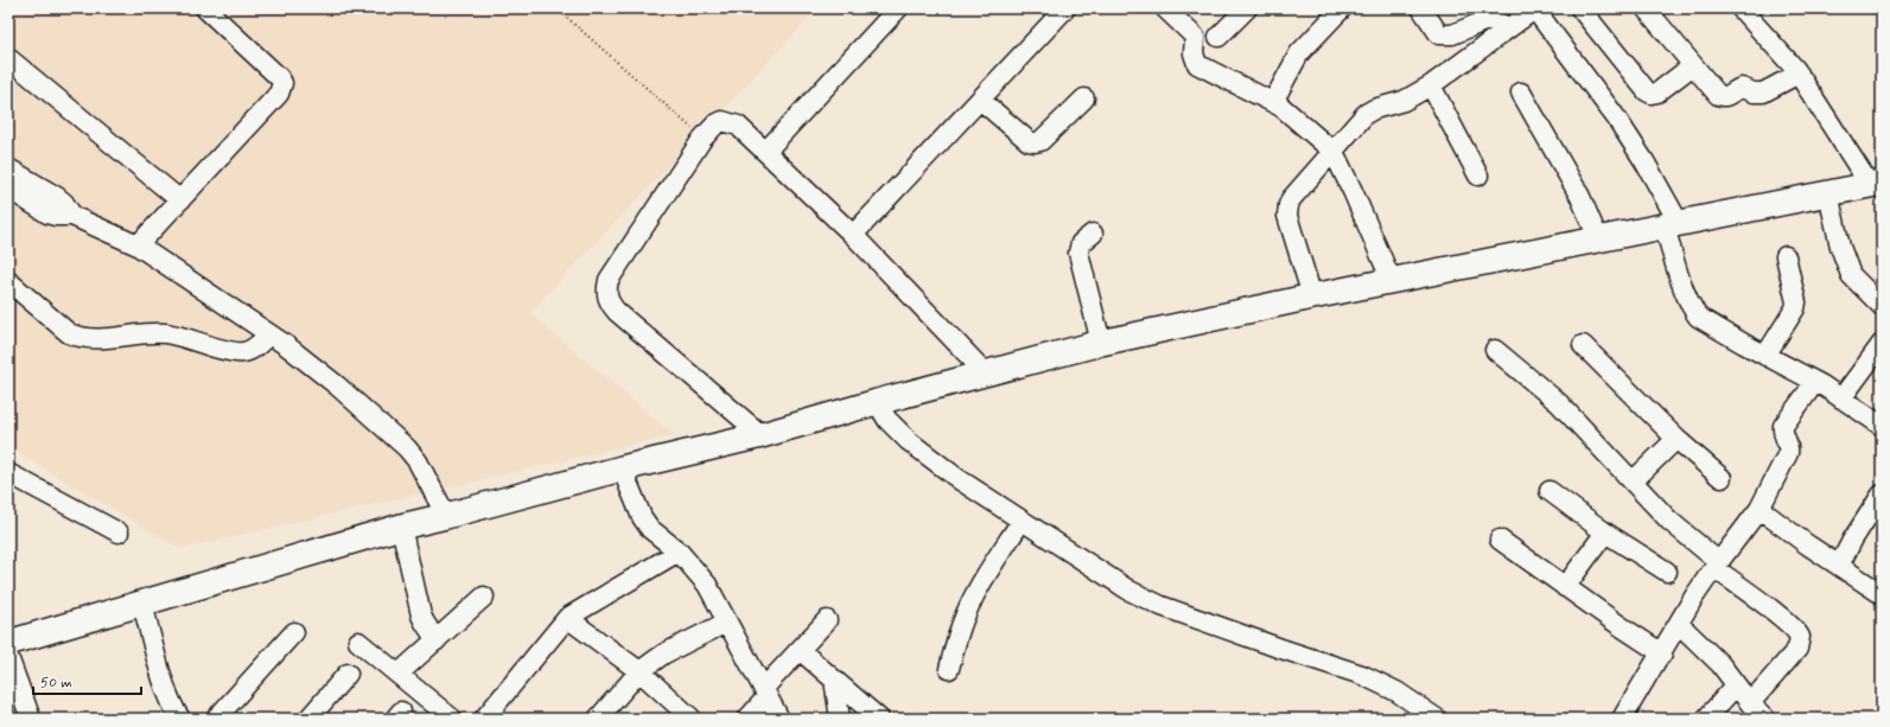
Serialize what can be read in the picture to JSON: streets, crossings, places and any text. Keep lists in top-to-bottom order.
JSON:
{
  "scale_bar": "50 m"
}
